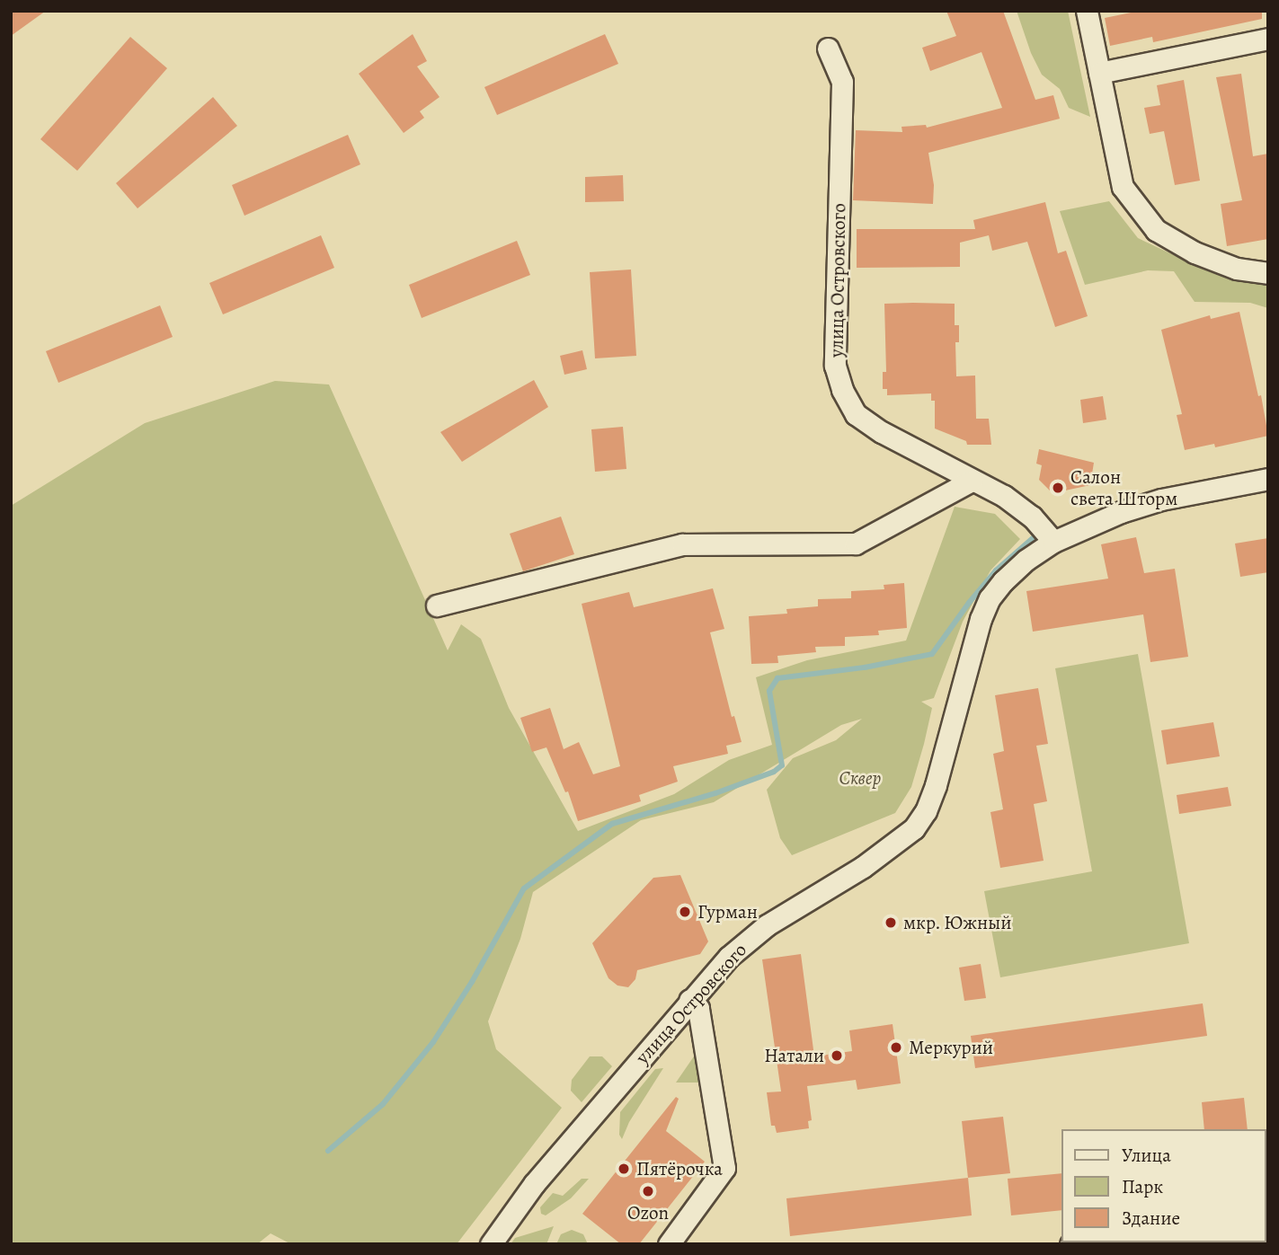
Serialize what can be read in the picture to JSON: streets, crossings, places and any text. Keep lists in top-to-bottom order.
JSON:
{
  "streets": {
    "street": ["улица Островского"]
  },
  "parks": ["Сквер"],
  "places": [
    "Салон света Шторм",
    "Гурман",
    "мкр. Южный",
    "Меркурий",
    "Натали",
    "Пятёрочка",
    "Ozon"
  ],
  "legend": ["Улица", "Парк", "Здание"]
}
